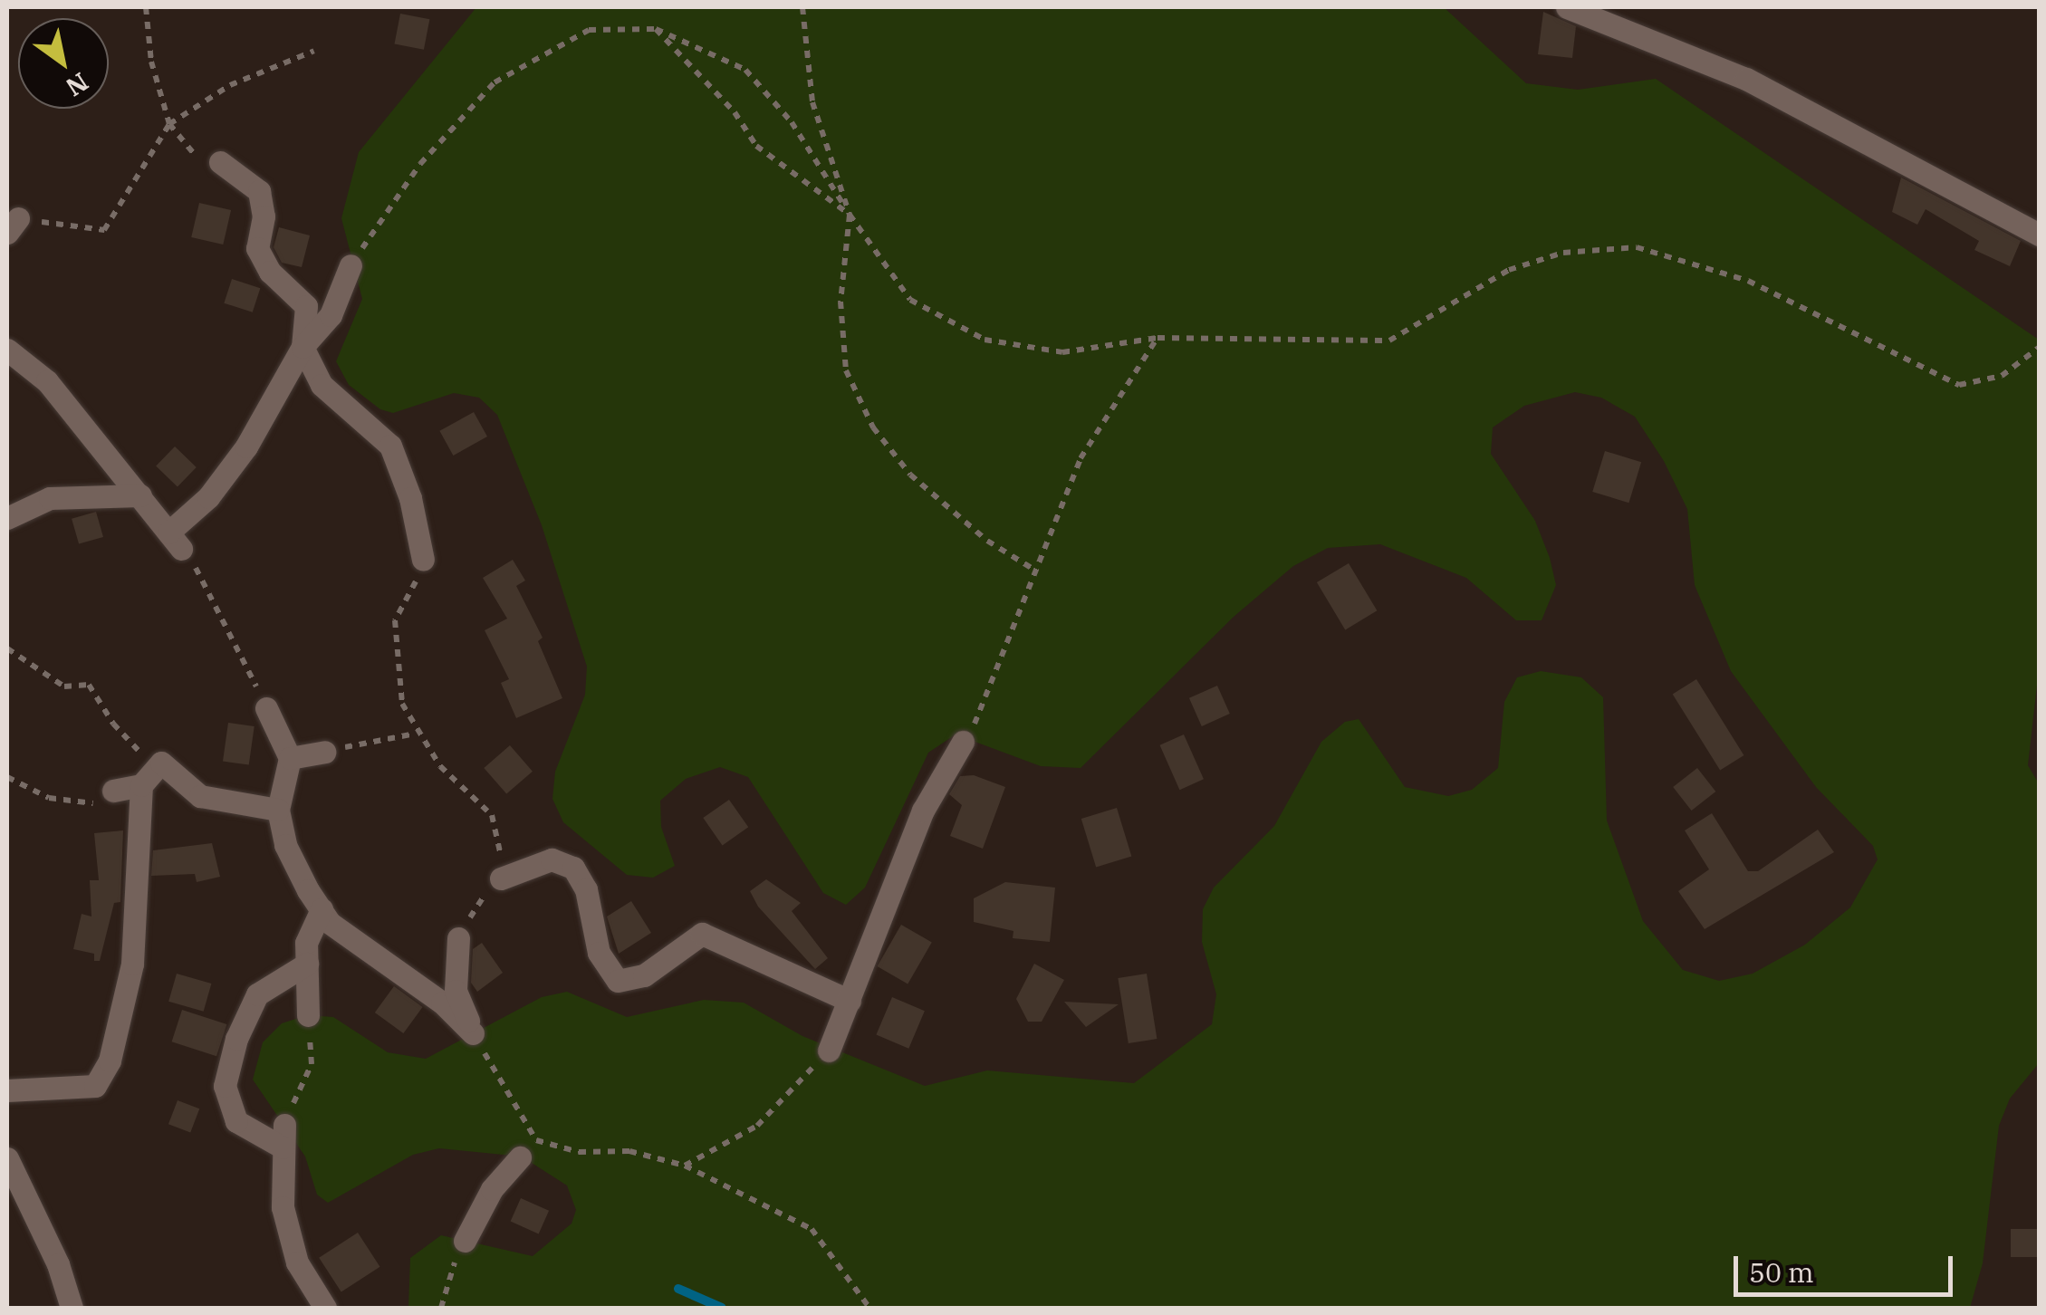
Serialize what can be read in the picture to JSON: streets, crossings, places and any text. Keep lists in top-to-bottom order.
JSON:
{
  "scale_bar": "50 m",
  "north": "bottom right"
}
